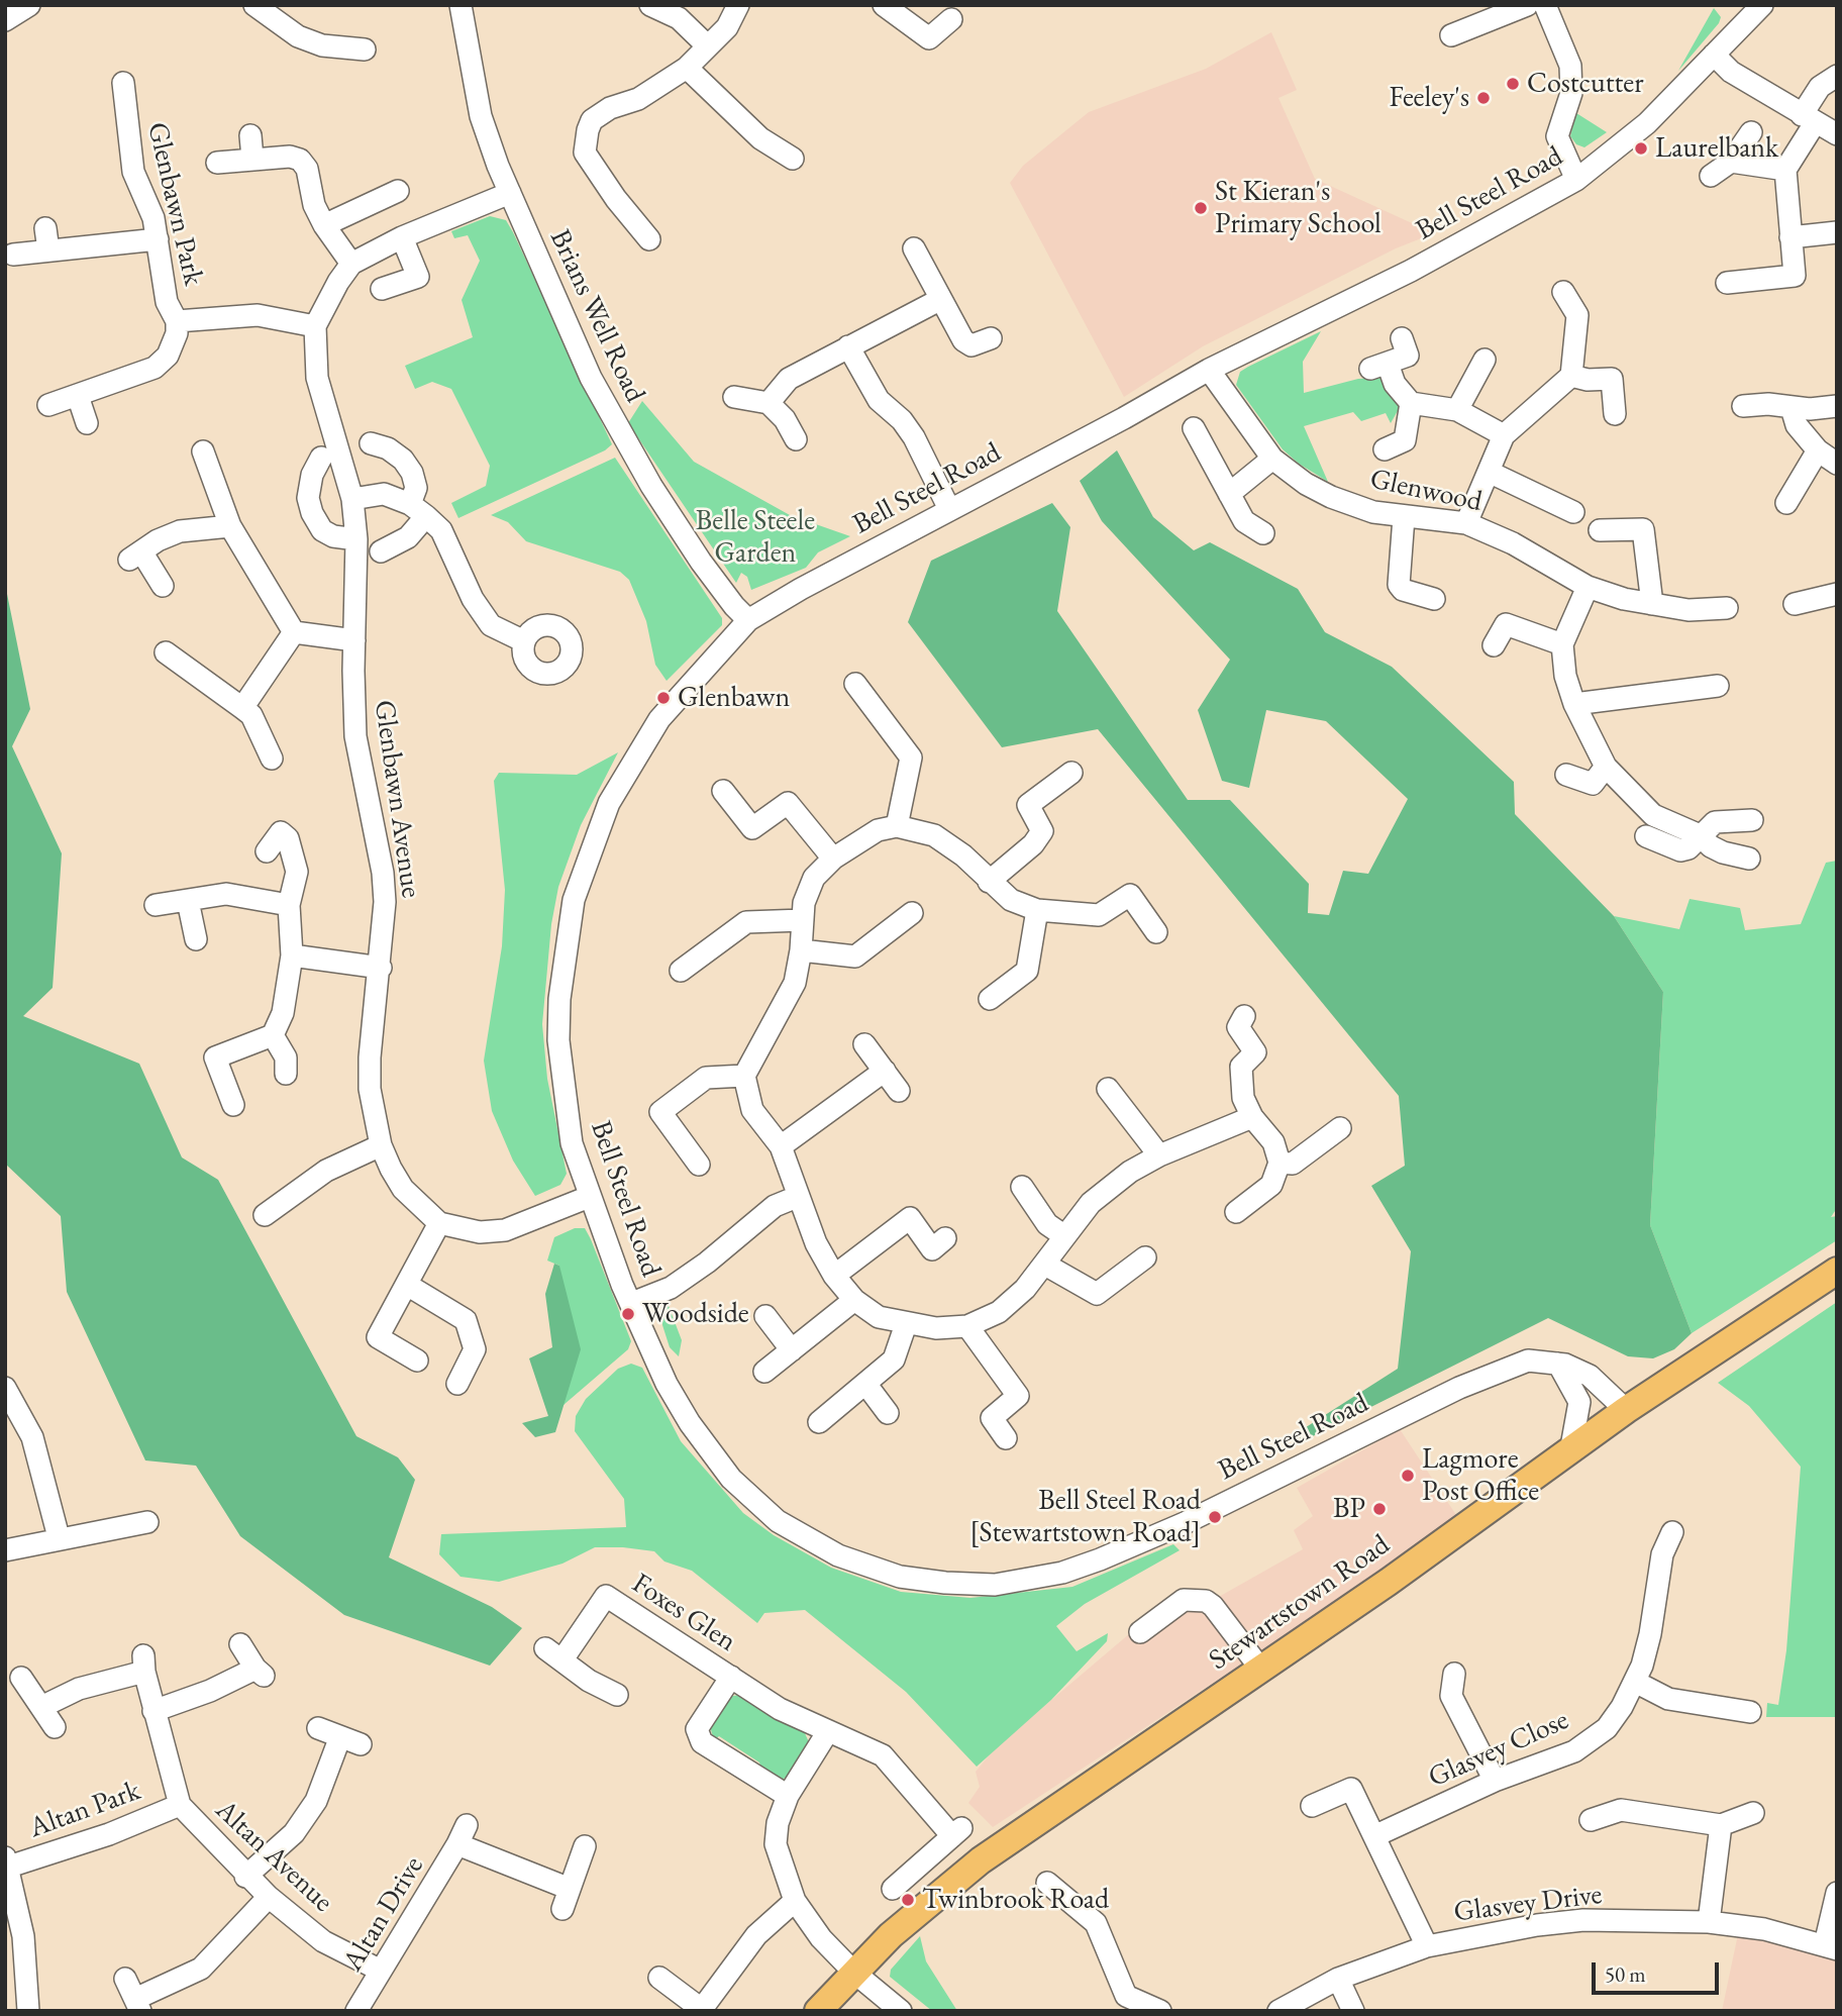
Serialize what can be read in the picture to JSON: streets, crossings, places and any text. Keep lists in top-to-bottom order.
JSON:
{
  "streets": {
    "main road": ["Stewartstown Road"],
    "street": [
      "Bell Steel Road",
      "Glenbawn Park",
      "Brians Well Road",
      "Glenwood",
      "Glenbawn Avenue",
      "Foxes Glen",
      "Glasvey Close",
      "Altan Park",
      "Altan Avenue",
      "Glasvey Drive",
      "Altan Drive"
    ]
  },
  "crossings": [
    ["Bell Steel Road", "Brians Well Road"],
    ["Bell Steel Road", "Glenwood"],
    ["Bell Steel Road", "Stewartstown Road"],
    ["Glenbawn Park", "Glenbawn Avenue"],
    ["Brians Well Road", "Glenbawn Avenue"],
    ["Altan Park", "Altan Avenue"],
    ["Altan Avenue", "Altan Drive"]
  ],
  "parks": ["Belle Steele Garden"],
  "places": [
    "Costcutter",
    "Feeley's",
    "Laurelbank",
    "St Kieran's Primary School",
    "Glenbawn",
    "Woodside",
    "Lagmore Post Office",
    "BP",
    "Bell Steel Road [Stewartstown Road]",
    "Twinbrook Road"
  ],
  "scale_bar": "50 m"
}
